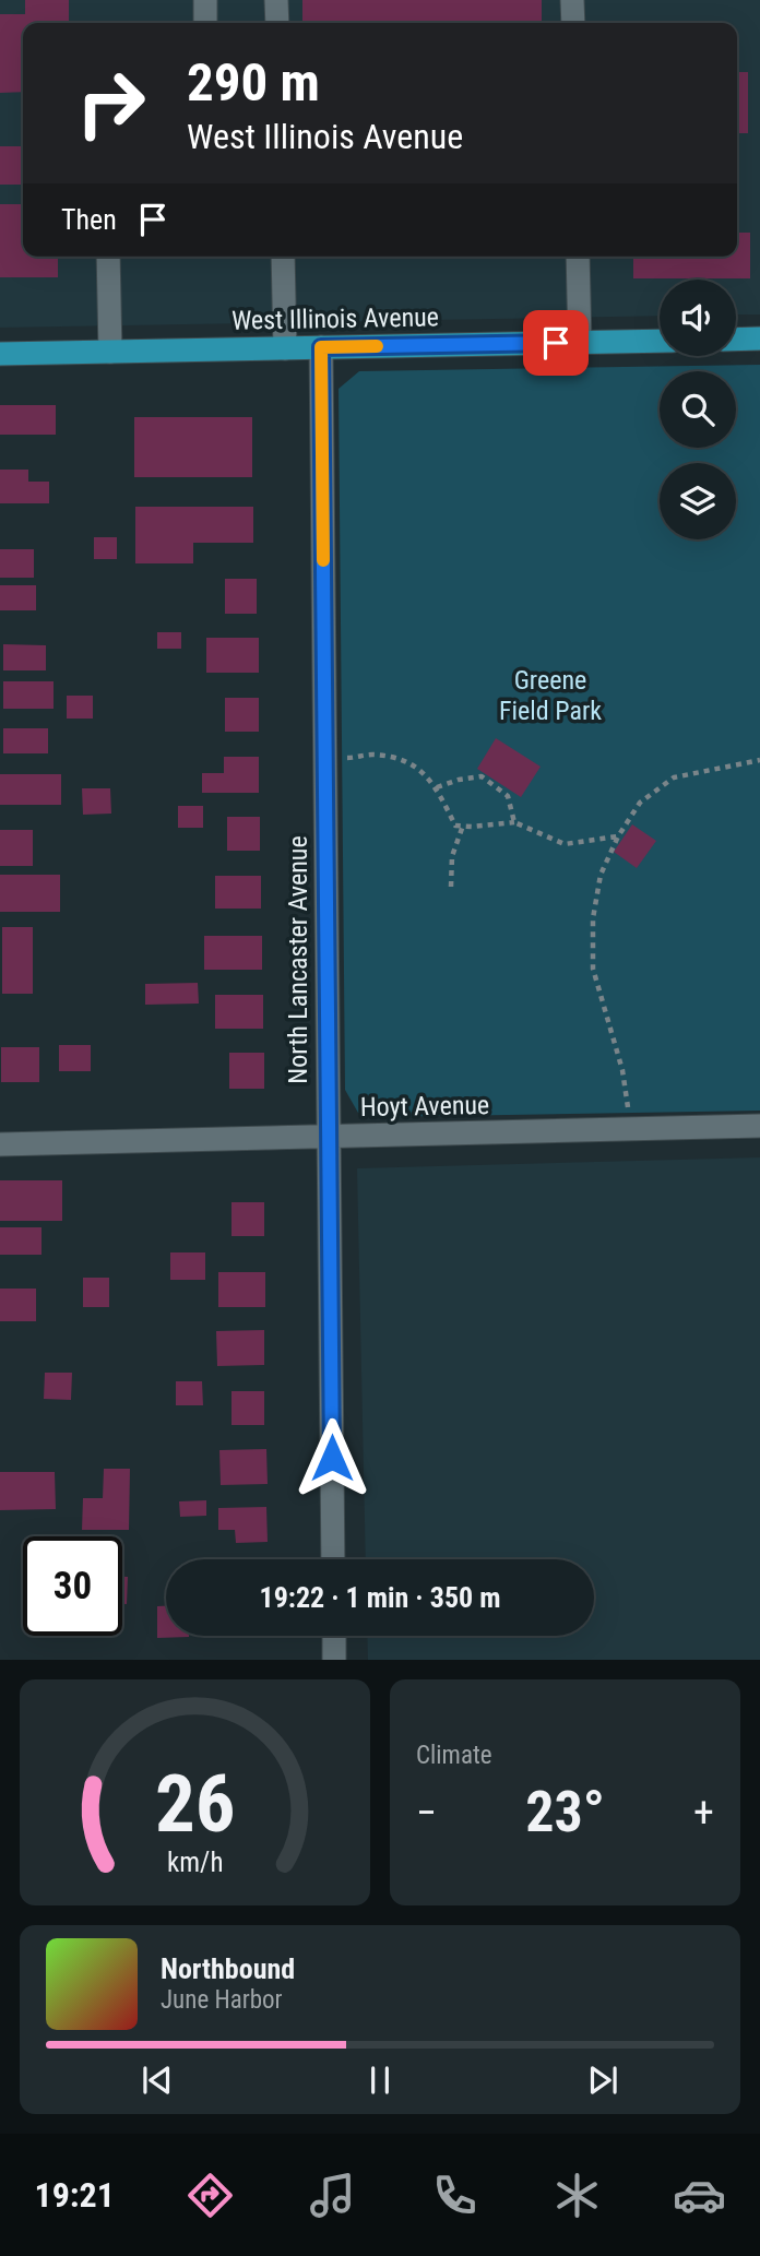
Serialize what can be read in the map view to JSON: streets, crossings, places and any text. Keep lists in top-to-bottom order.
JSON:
{
  "streets": {
    "main road": ["West Illinois Avenue"],
    "street": ["North Lancaster Avenue", "Hoyt Avenue"]
  },
  "crossings": [
    ["West Illinois Avenue", "North Lancaster Avenue"],
    ["North Lancaster Avenue", "Hoyt Avenue"]
  ],
  "parks": ["Greene Field Park"],
  "page": {
    "turn": ["290 m", "West Illinois Avenue"],
    "then": "Then",
    "limit": "30",
    "trip": "19:22 · 1 min · 350 m",
    "tile": "Climate",
    "heat": ["−", "23°", "+"],
    "song": ["Northbound", "June Harbor"],
    "tabs": "19:21",
    "gauge": ["26", "km/h"]
  }
}
